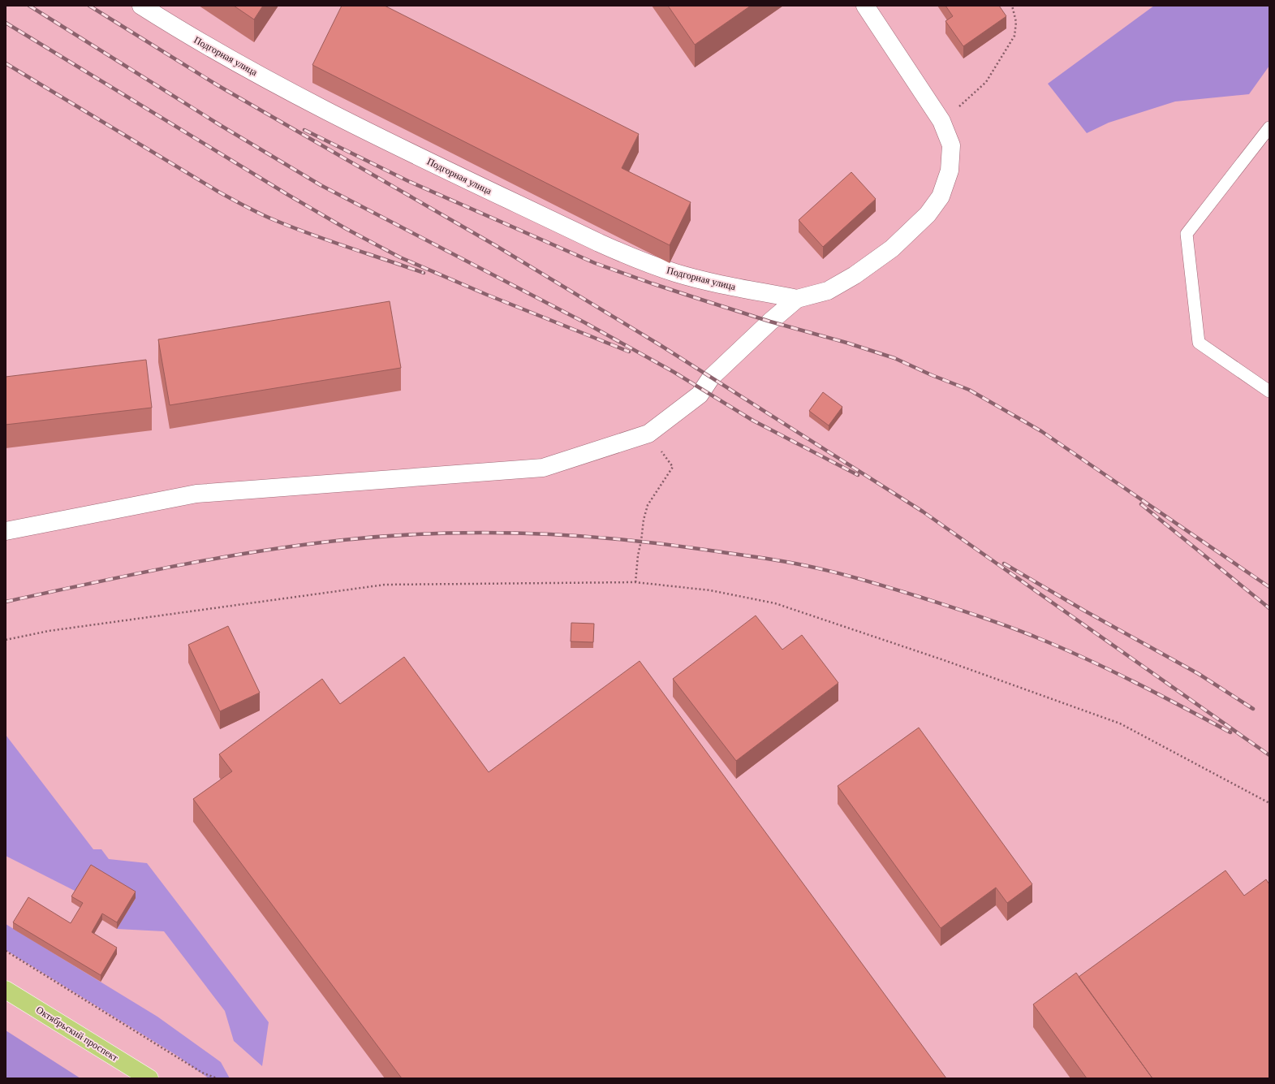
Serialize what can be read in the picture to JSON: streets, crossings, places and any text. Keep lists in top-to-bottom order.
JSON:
{
  "streets": {
    "main road": ["Октябрьский проспект"],
    "street": ["Подгорная улица"]
  }
}
